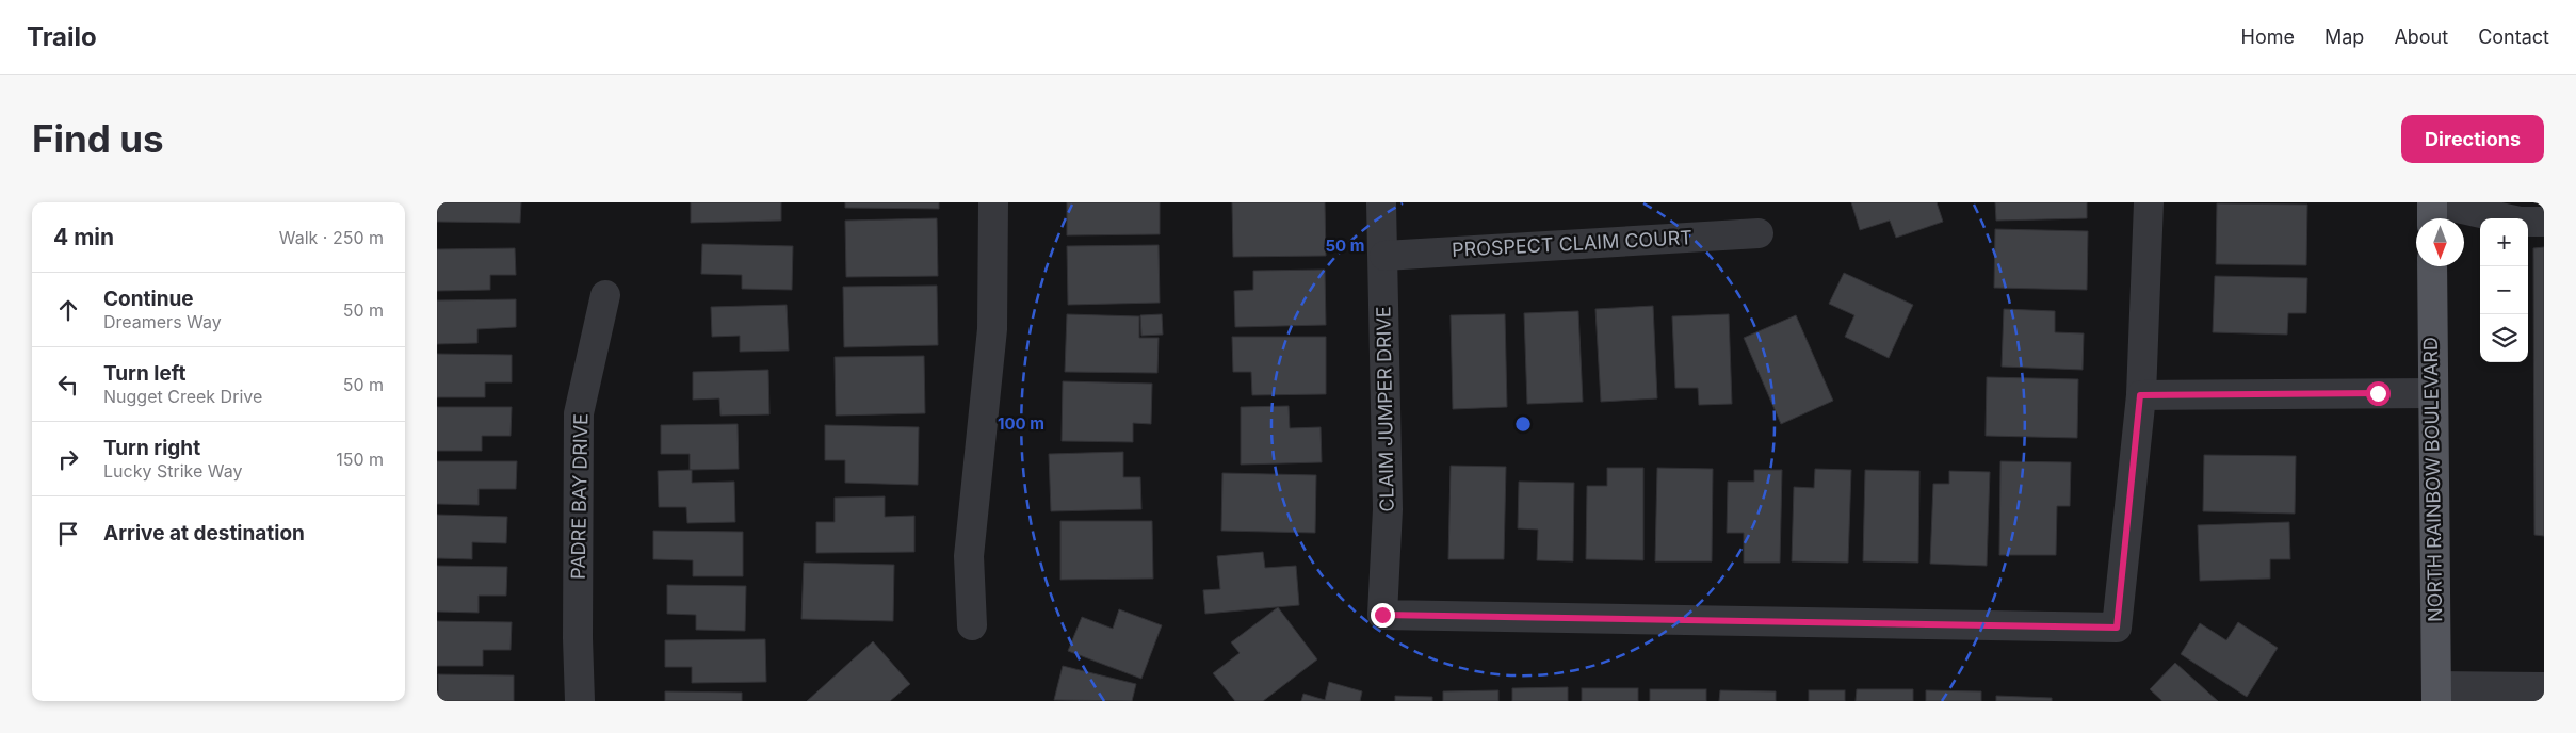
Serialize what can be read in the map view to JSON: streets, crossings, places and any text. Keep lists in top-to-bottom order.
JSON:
{
  "streets": {
    "main road": ["NORTH RAINBOW BOULEVARD"],
    "street": ["PROSPECT CLAIM COURT", "CLAIM JUMPER DRIVE", "PADRE BAY DRIVE"]
  },
  "crossings": [
    ["PROSPECT CLAIM COURT", "CLAIM JUMPER DRIVE"]
  ],
  "north": "bottom",
  "page": {
    "header": "Trailo",
    "nav": [
      "Home",
      "Map",
      "About",
      "Contact"
    ],
    "buttons": "Directions",
    "title": "Find us",
    "heading": ["4 min", "Walk · 250 m"],
    "map_buttons": ["+", "−"],
    "list": [
      ["Continue", "Dreamers Way", "50 m"],
      ["Turn left", "Nugget Creek Drive", "50 m"],
      ["Turn right", "Lucky Strike Way", "150 m"],
      "Arrive at destination"
    ]
  },
  "rings": ["50 m", "100 m"]
}
